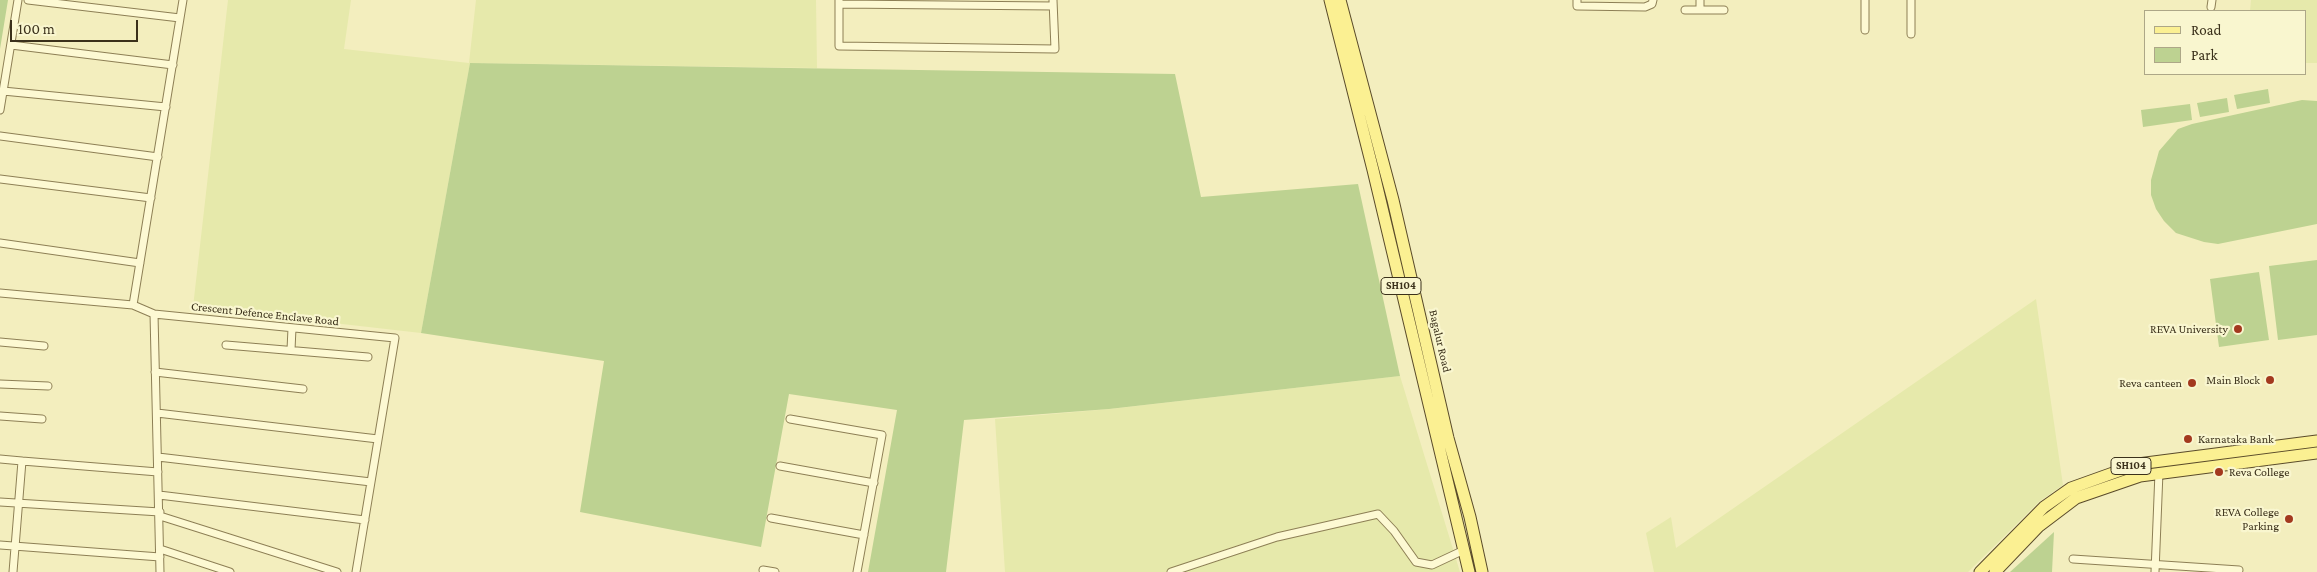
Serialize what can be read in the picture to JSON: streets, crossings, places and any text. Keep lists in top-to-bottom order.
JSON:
{
  "streets": {
    "main road": ["SH104", "Bagalur Road"],
    "street": ["Crescent Defence Enclave Road"]
  },
  "places": [
    "REVA University",
    "Main Block",
    "Reva canteen",
    "Karnataka Bank",
    "Reva College",
    "REVA College Parking"
  ],
  "legend": ["Road", "Park"],
  "scale_bar": "100 m"
}
